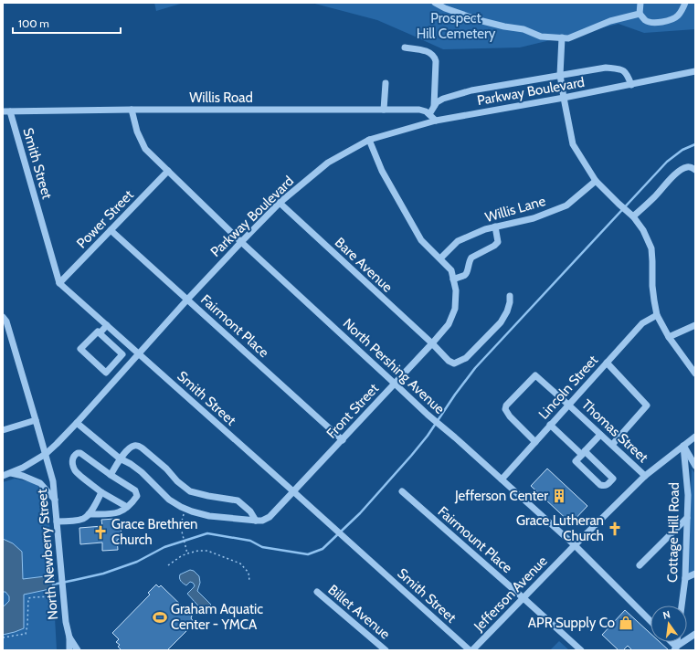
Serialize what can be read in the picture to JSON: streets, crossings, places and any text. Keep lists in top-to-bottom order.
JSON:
{
  "streets": {
    "street": [
      "Parkway Boulevard",
      "Willis Road",
      "Smith Street",
      "Willis Lane",
      "Power Street",
      "Bare Avenue",
      "Fairmont Place",
      "North Pershing Avenue",
      "Lincoln Street",
      "Front Street",
      "Thomas Street",
      "Cottage Hill Road",
      "Fairmount Place",
      "North Newberry Street",
      "Jefferson Avenue",
      "Billet Avenue"
    ]
  },
  "crossings": [
    ["Parkway Boulevard", "Smith Street"],
    ["Parkway Boulevard", "Bare Avenue"],
    ["Parkway Boulevard", "Fairmont Place"],
    ["Parkway Boulevard", "North Pershing Avenue"],
    ["Parkway Boulevard", "Front Street"],
    ["Parkway Boulevard", "North Newberry Street"],
    ["Willis Road", "Smith Street"],
    ["Willis Road", "North Pershing Avenue"],
    ["Smith Street", "Power Street"],
    ["Smith Street", "Front Street"],
    ["Smith Street", "Jefferson Avenue"],
    ["Willis Lane", "Front Street"],
    ["Power Street", "Fairmont Place"],
    ["Power Street", "North Pershing Avenue"],
    ["Bare Avenue", "Front Street"],
    ["Fairmont Place", "Front Street"],
    ["North Pershing Avenue", "Lincoln Street"],
    ["North Pershing Avenue", "Front Street"],
    ["North Pershing Avenue", "Jefferson Avenue"],
    ["Lincoln Street", "Thomas Street"],
    ["Thomas Street", "Jefferson Avenue"],
    ["Cottage Hill Road", "Jefferson Avenue"],
    ["Fairmount Place", "Jefferson Avenue"]
  ],
  "parks": ["Prospect Hill Cemetery"],
  "places": {
    "building": ["Jefferson Center"],
    "church": ["Grace Lutheran Church", "Grace Brethren Church"],
    "sports": ["Graham Aquatic Center - YMCA"],
    "shop": ["APR Supply Co"]
  },
  "scale_bar": "100 m",
  "north": "top"
}
